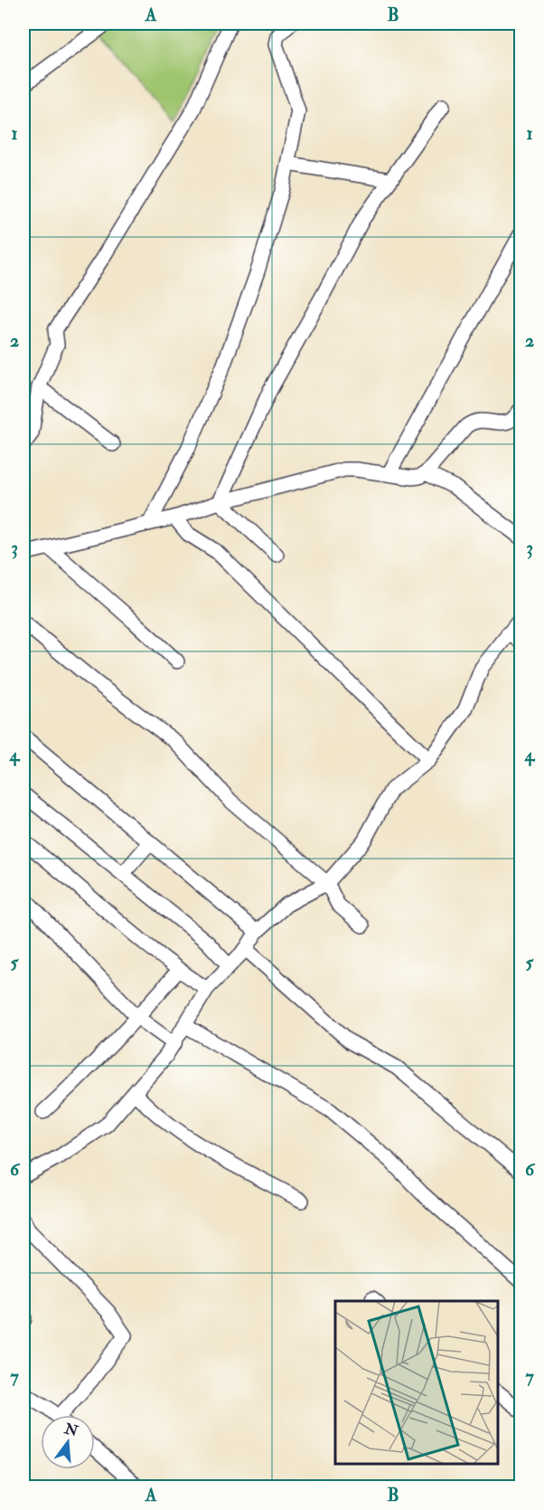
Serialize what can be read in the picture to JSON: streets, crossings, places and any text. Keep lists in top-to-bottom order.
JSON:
{
  "north": "top",
  "grid": {
    "columns": ["A", "B"],
    "rows": [
      "1",
      "2",
      "3",
      "4",
      "5",
      "6",
      "7"
    ]
  }
}
